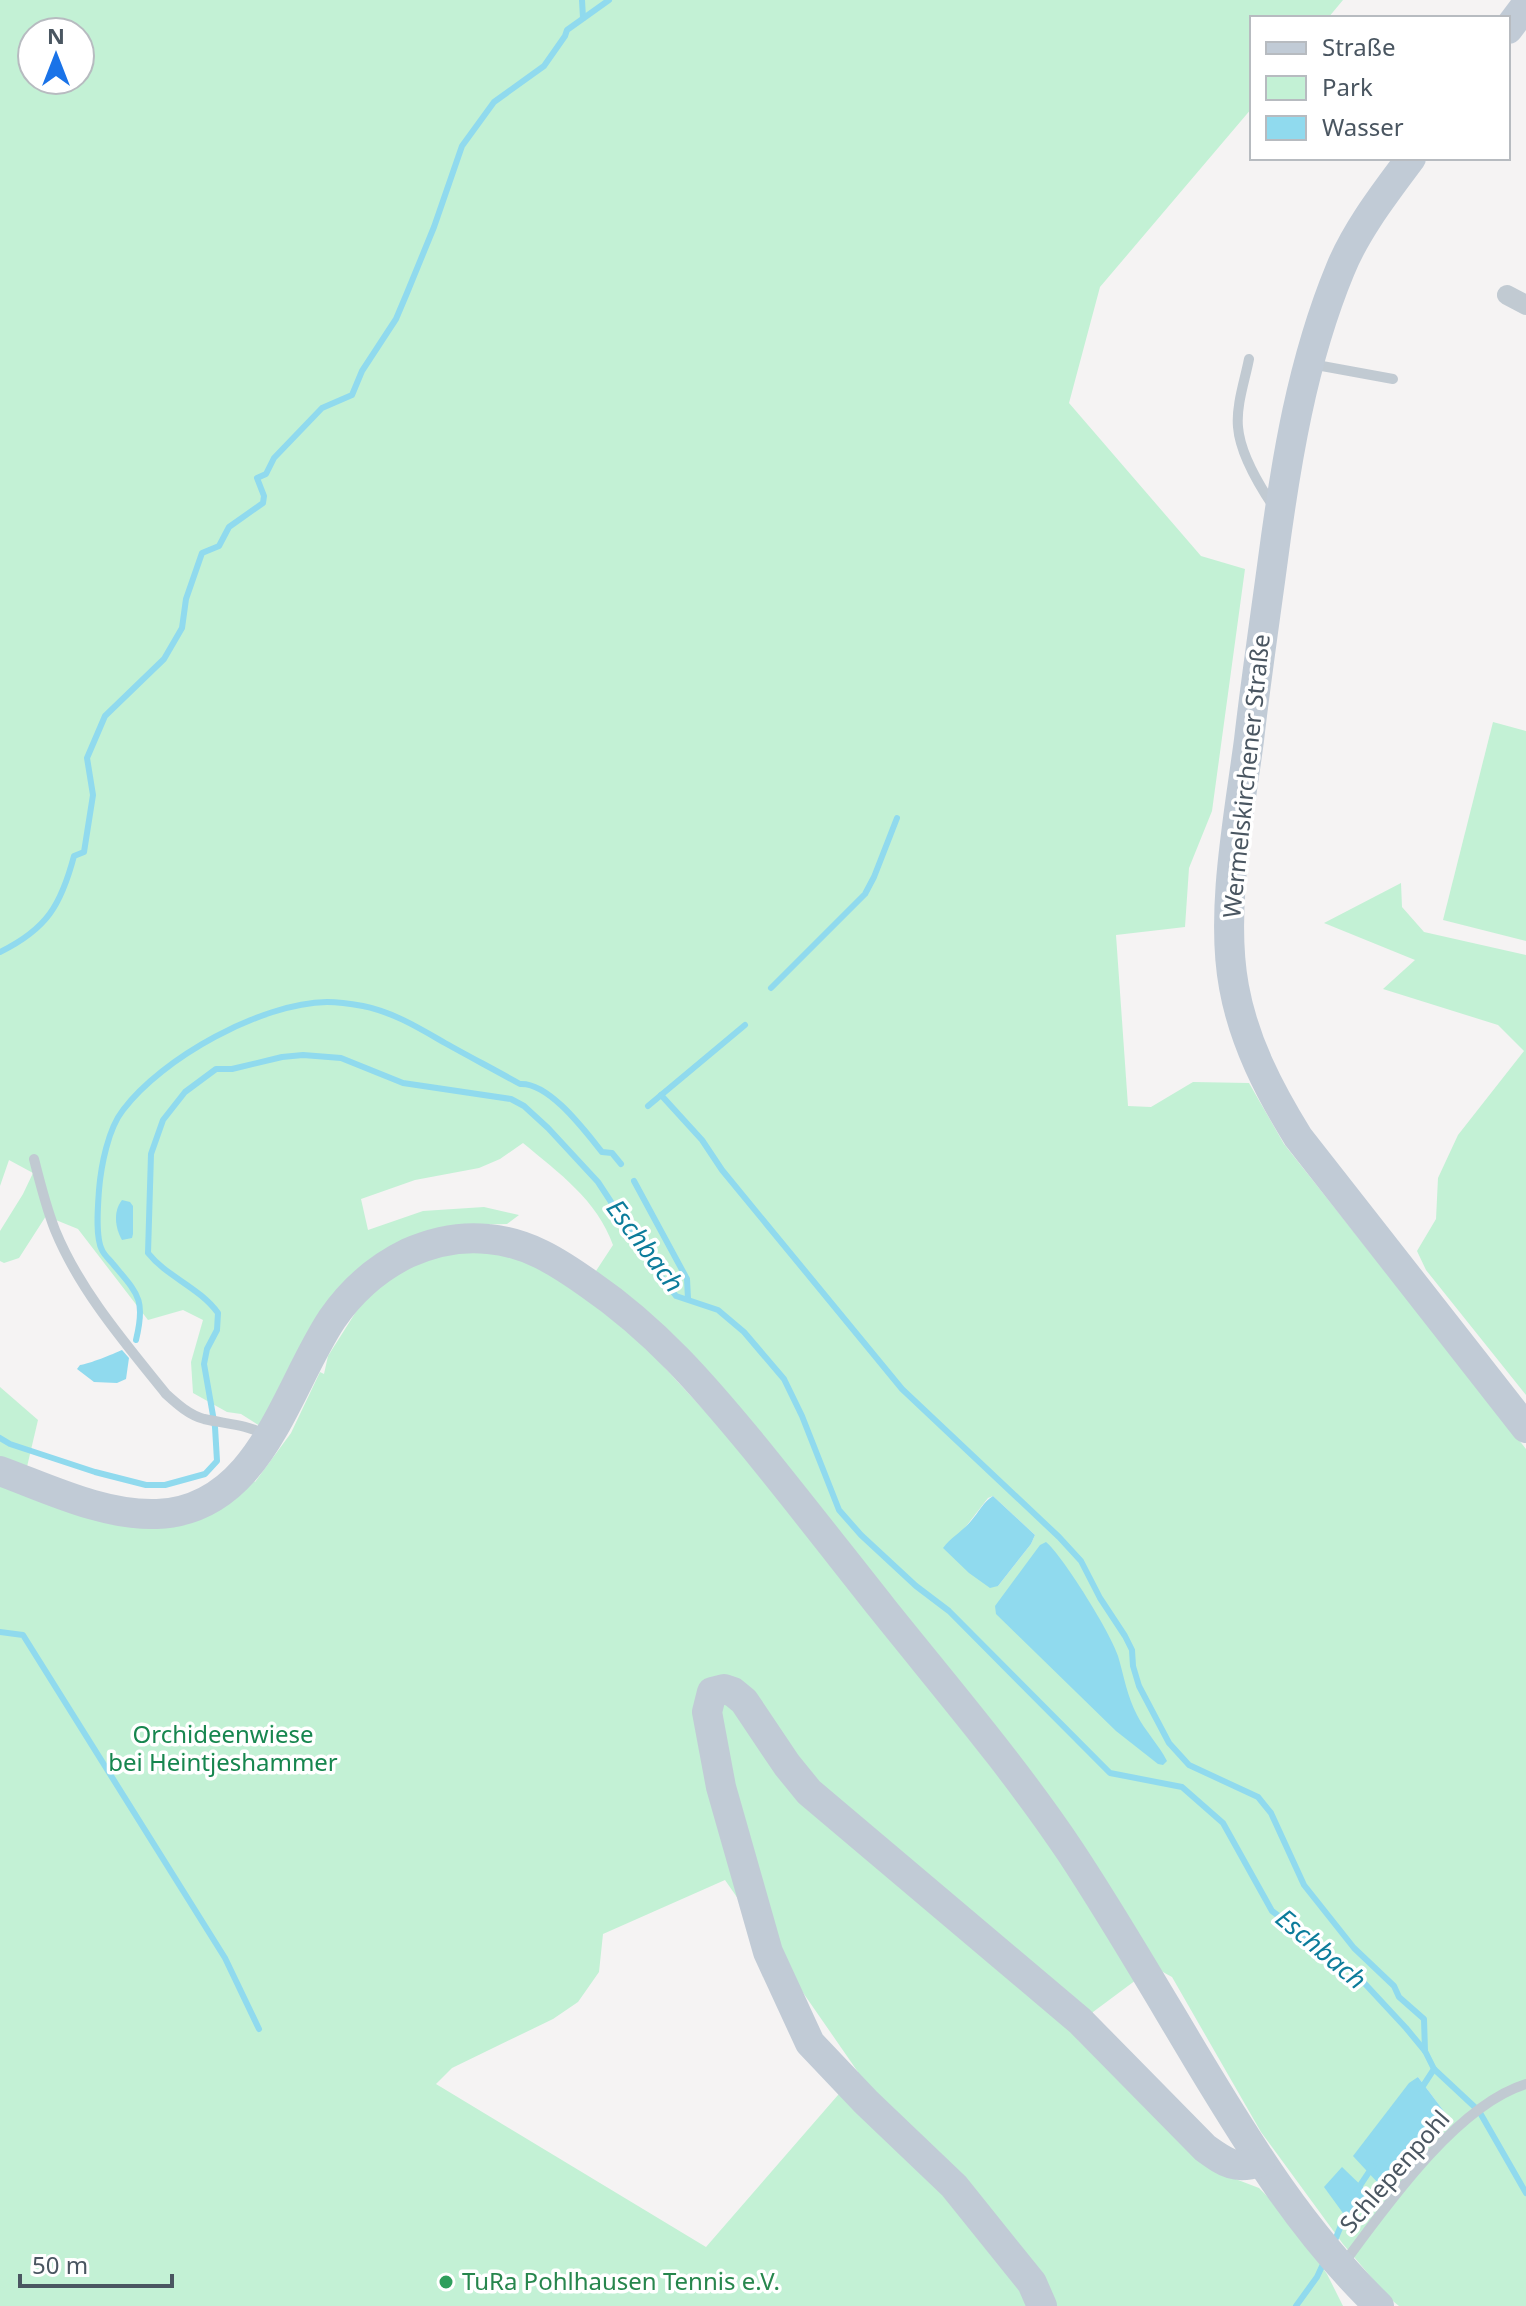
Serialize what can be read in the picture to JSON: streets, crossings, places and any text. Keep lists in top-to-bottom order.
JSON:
{
  "streets": {
    "main road": ["Wermelskirchener Straße"],
    "lane": ["Schlepenpohl"]
  },
  "water": ["Eschbach"],
  "parks": ["Orchideenwiese bei Heintjeshammer"],
  "places": ["TuRa Pohlhausen Tennis e.V."],
  "legend": ["Straße", "Park", "Wasser"],
  "scale_bar": "50 m",
  "north": "top"
}
